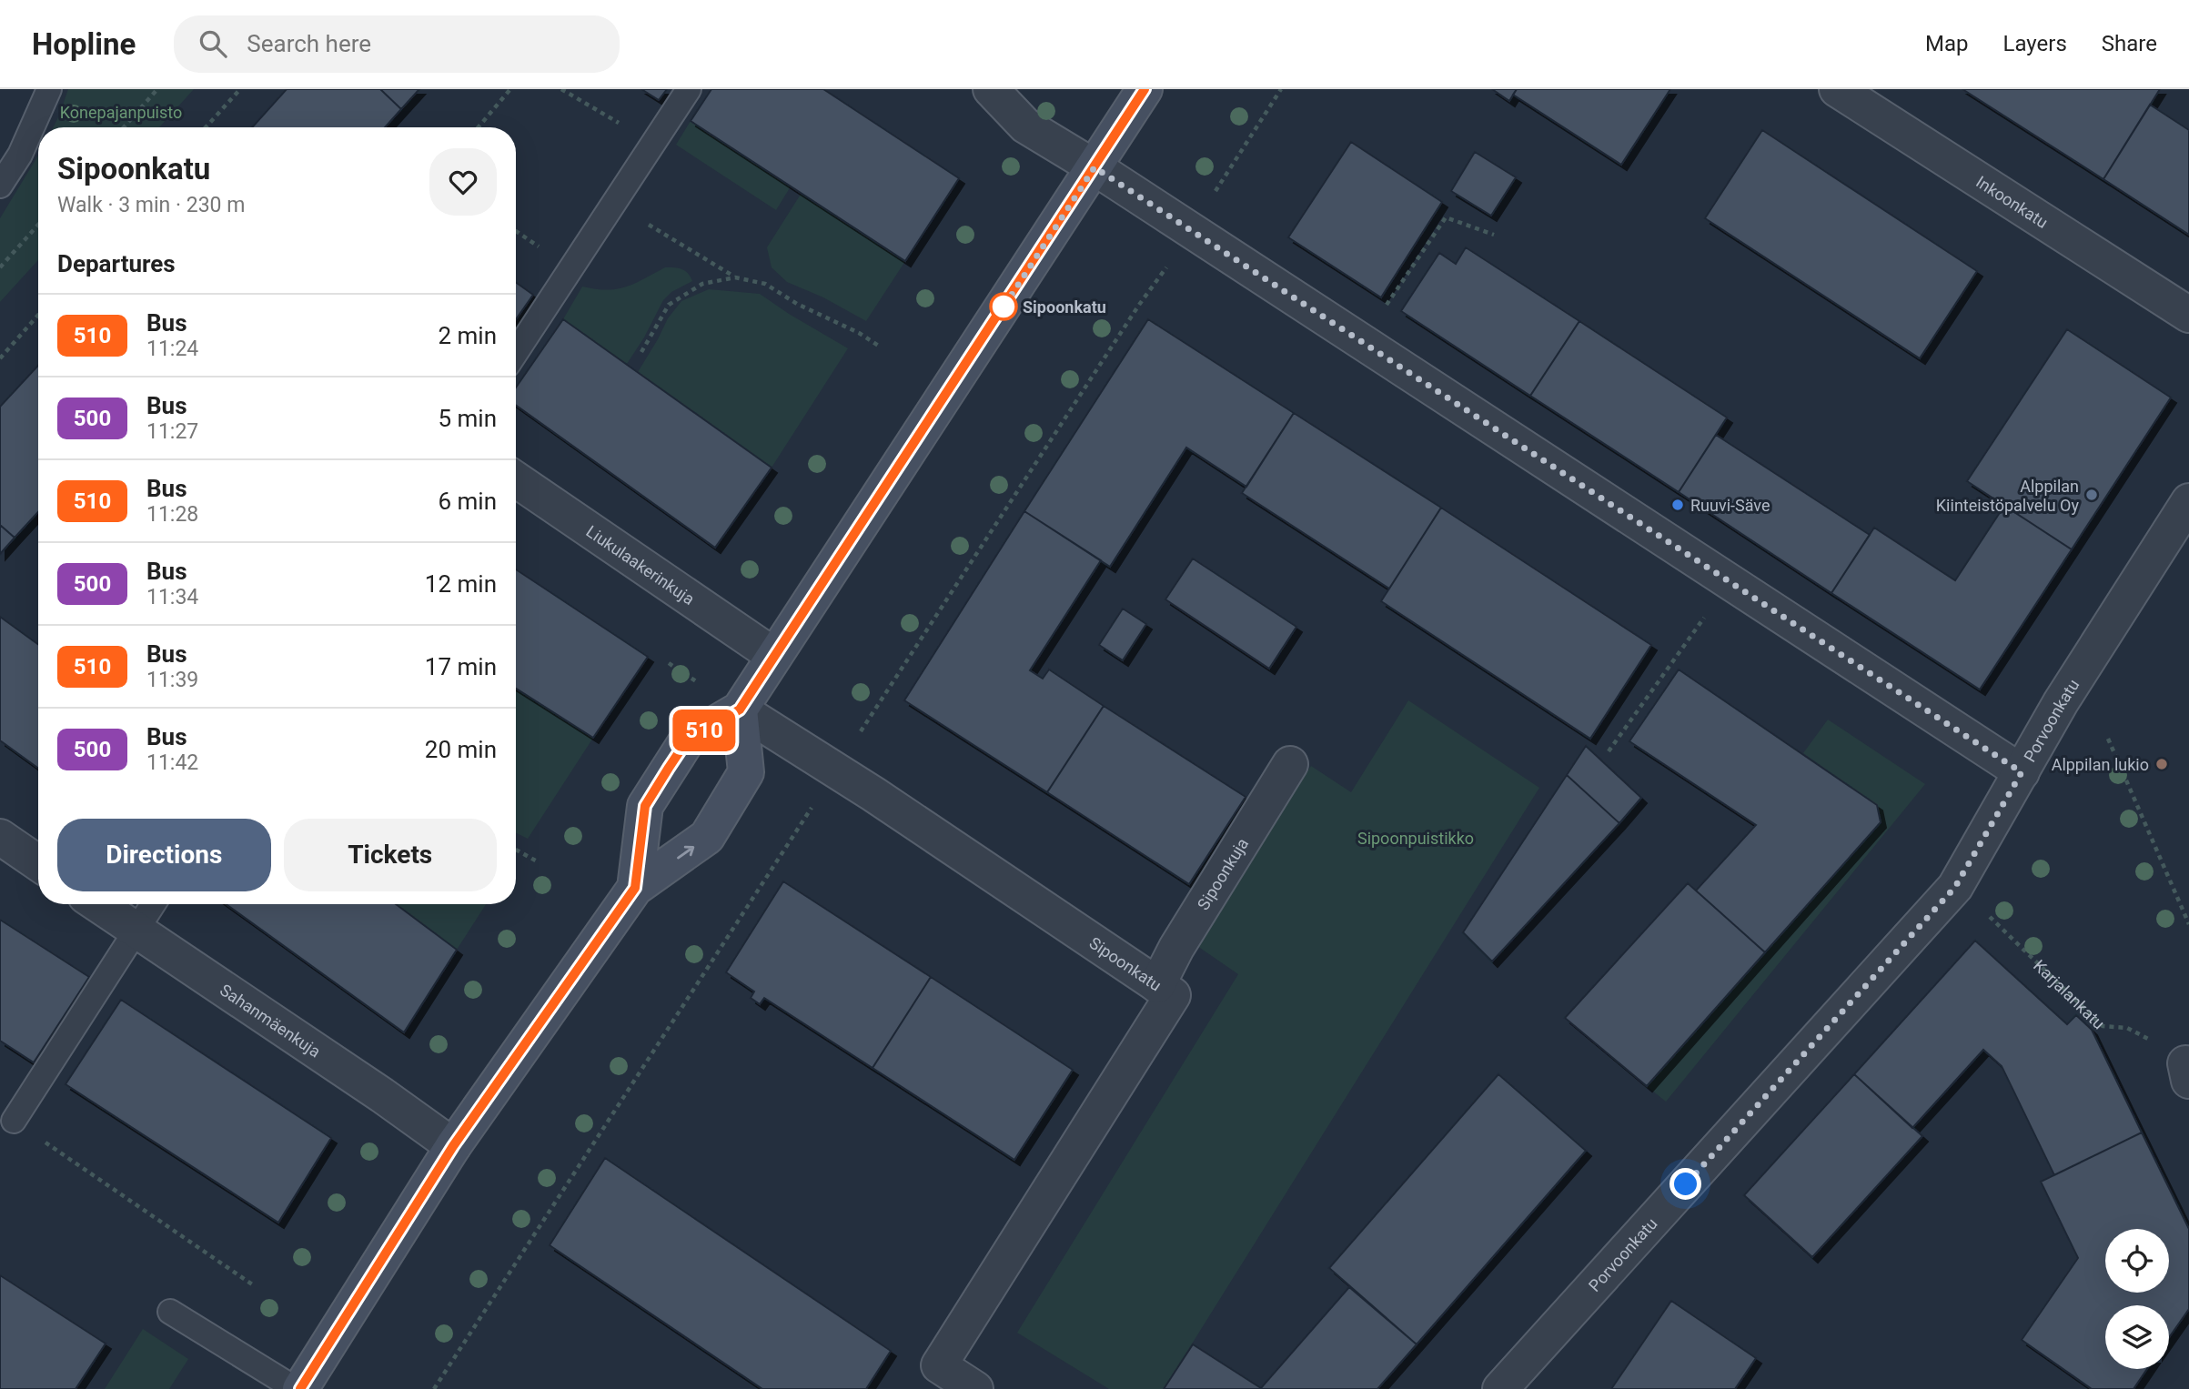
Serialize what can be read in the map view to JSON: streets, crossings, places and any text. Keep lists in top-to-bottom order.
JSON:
{
  "streets": {
    "street": [
      "Inkoonkatu",
      "Liukulaakerinkuja",
      "Porvoonkatu",
      "Sipoonkuja",
      "Sipoonkatu",
      "Sahanmäenkuja"
    ],
    "path": ["Karjalankatu"]
  },
  "crossings": [
    ["Porvoonkatu", "Karjalankatu"],
    ["Sipoonkuja", "Sipoonkatu"]
  ],
  "parks": ["Konepajanpuisto", "Sipoonpuistikko"],
  "places": [
    "Sipoonkatu",
    "Alppilan Kiinteistöpalvelu Oy",
    "Ruuvi-Säve",
    "Alppilan lukio"
  ],
  "lines": ["bus line 510"],
  "page": {
    "header": "Hopline",
    "search": "Search here",
    "nav": ["Map", "Layers", "Share"],
    "on_map": "510",
    "heading": [
      ["Sipoonkatu", "Walk · 3 min · 230 m"],
      "Departures"
    ],
    "list": [
      {
        "mark": "510",
        "name": "Bus",
        "note": "11:24",
        "value": "2 min"
      },
      {
        "mark": "500",
        "name": "Bus",
        "note": "11:27",
        "value": "5 min"
      },
      {
        "mark": "510",
        "name": "Bus",
        "note": "11:28",
        "value": "6 min"
      },
      {
        "mark": "500",
        "name": "Bus",
        "note": "11:34",
        "value": "12 min"
      },
      {
        "mark": "510",
        "name": "Bus",
        "note": "11:39",
        "value": "17 min"
      },
      {
        "mark": "500",
        "name": "Bus",
        "note": "11:42",
        "value": "20 min"
      }
    ],
    "buttons": ["Directions", "Tickets"]
  }
}
